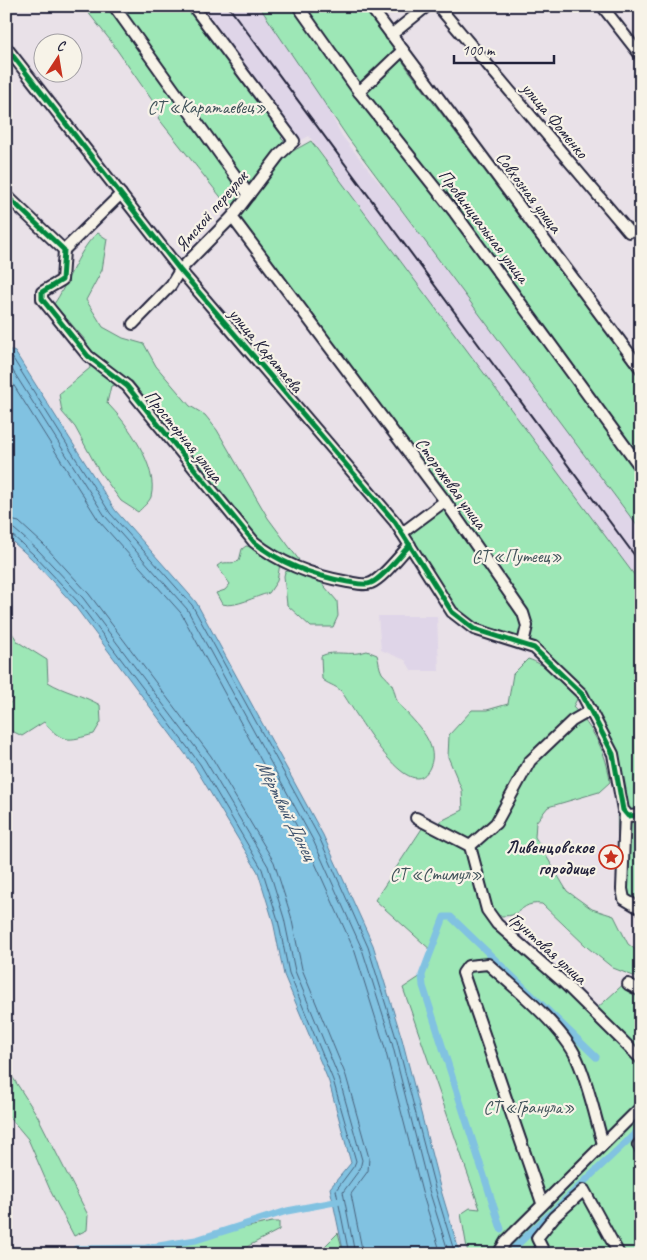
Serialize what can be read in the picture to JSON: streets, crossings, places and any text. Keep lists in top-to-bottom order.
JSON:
{
  "streets": {
    "street": [
      "улица Фоменко",
      "Совхозная улица",
      "Ямской переулок",
      "Провинциальная улица",
      "улица Каратаева",
      "Просторная улица",
      "Сторожевая улица",
      "Грунтовая улица"
    ]
  },
  "crossings": [
    ["Ямской переулок", "улица Каратаева"],
    ["Ямской переулок", "Сторожевая улица"],
    ["улица Каратаева", "Просторная улица"],
    ["улица Каратаева", "Сторожевая улица"]
  ],
  "water": ["Мёртвый Донец"],
  "parks": [
    "СТ «Каратаевец»",
    "СТ «Путеец»",
    "СТ «Стимул»",
    "СТ «Гранула»"
  ],
  "places": {
    "place": ["Ливенцовское городище"]
  },
  "scale_bar": "100 m",
  "north": "top"
}
